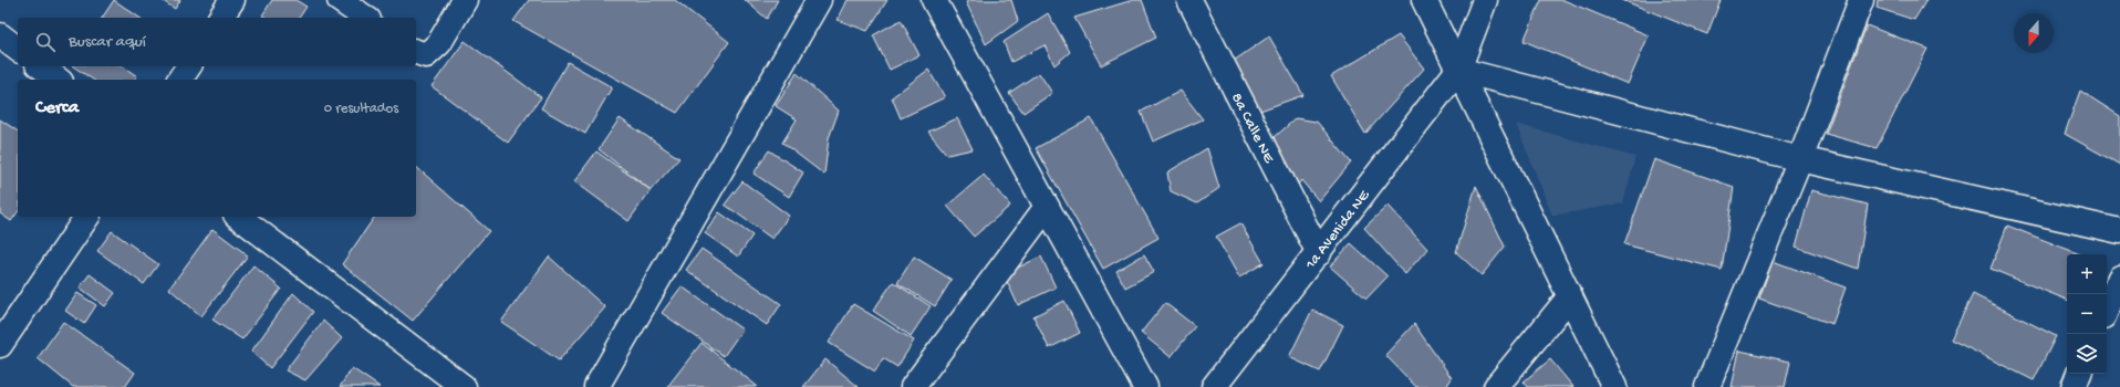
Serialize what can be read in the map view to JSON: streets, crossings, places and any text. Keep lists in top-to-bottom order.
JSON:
{
  "streets": {
    "street": ["8a Calle NE", "1a Avenida NE"]
  },
  "crossings": [
    ["8a Calle NE", "1a Avenida NE"]
  ],
  "north": "bottom",
  "page": {
    "search": "Buscar aquí",
    "heading": ["Cerca", "0 resultados"],
    "map_buttons": ["+", "−"]
  }
}
